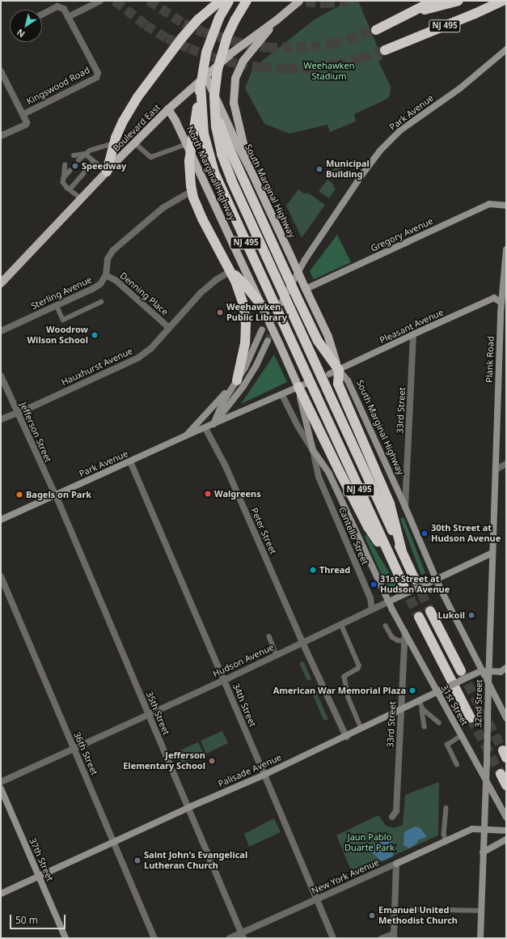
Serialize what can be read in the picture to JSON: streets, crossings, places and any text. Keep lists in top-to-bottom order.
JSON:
{
  "streets": {
    "highway": ["NJ 495"],
    "main road": [
      "Park Avenue",
      "Boulevard East",
      "North Marginal Highway",
      "South Marginal Highway",
      "Gregory Avenue",
      "Pleasant Avenue",
      "Plank Road",
      "Cantello Street",
      "Hudson Avenue",
      "32nd Street",
      "31st Street",
      "Palisade Avenue",
      "37th Street",
      "New York Avenue"
    ],
    "street": [
      "Kingswood Road",
      "Sterling Avenue",
      "Denning Place",
      "Hauxhurst Avenue",
      "33rd Street",
      "Jefferson Street",
      "Peter Street",
      "34th Street",
      "35th Street",
      "36th Street"
    ]
  },
  "crossings": [
    ["Park Avenue", "North Marginal Highway"],
    ["Park Avenue", "Jefferson Street"],
    ["Park Avenue", "Peter Street"],
    ["Park Avenue", "Cantello Street"],
    ["Park Avenue", "34th Street"],
    ["Park Avenue", "35th Street"],
    ["Boulevard East", "North Marginal Highway"],
    ["Boulevard East", "South Marginal Highway"],
    ["North Marginal Highway", "Cantello Street"],
    ["South Marginal Highway", "Gregory Avenue"],
    ["South Marginal Highway", "Pleasant Avenue"],
    ["South Marginal Highway", "33rd Street"],
    ["South Marginal Highway", "Hudson Avenue"],
    ["South Marginal Highway", "32nd Street"],
    ["South Marginal Highway", "Palisade Avenue"],
    ["Sterling Avenue", "Denning Place"],
    ["Denning Place", "Hauxhurst Avenue"],
    ["Pleasant Avenue", "Plank Road"],
    ["Pleasant Avenue", "33rd Street"],
    ["Plank Road", "32nd Street"],
    ["Hauxhurst Avenue", "Jefferson Street"],
    ["33rd Street", "31st Street"],
    ["33rd Street", "Palisade Avenue"],
    ["Jefferson Street", "35th Street"],
    ["Peter Street", "Hudson Avenue"],
    ["Peter Street", "Palisade Avenue"],
    ["Cantello Street", "Hudson Avenue"],
    ["Cantello Street", "31st Street"],
    ["Hudson Avenue", "32nd Street"],
    ["Hudson Avenue", "34th Street"],
    ["Hudson Avenue", "31st Street"],
    ["Hudson Avenue", "35th Street"],
    ["Hudson Avenue", "36th Street"],
    ["32nd Street", "31st Street"],
    ["32nd Street", "Palisade Avenue"],
    ["32nd Street", "New York Avenue"],
    ["34th Street", "Palisade Avenue"],
    ["34th Street", "New York Avenue"],
    ["31st Street", "Palisade Avenue"],
    ["35th Street", "Palisade Avenue"],
    ["35th Street", "New York Avenue"],
    ["36th Street", "Palisade Avenue"],
    ["Palisade Avenue", "37th Street"]
  ],
  "parks": ["Weehawken Stadium", "Jaun Pablo Duarte Park"],
  "places": [
    "Speedway",
    "Municipal Building",
    "Weehawken Public Library",
    "Woodrow Wilson School",
    "Walgreens",
    "Bagels on Park",
    "30th Street at Hudson Avenue",
    "Thread",
    "31st Street at Hudson Avenue",
    "Lukoil",
    "American War Memorial Plaza",
    "Jefferson Elementary School",
    "Saint John's Evangelical Lutheran Church",
    "Emanuel United Methodist Church"
  ],
  "scale_bar": "50 m",
  "north": "bottom left"
}
